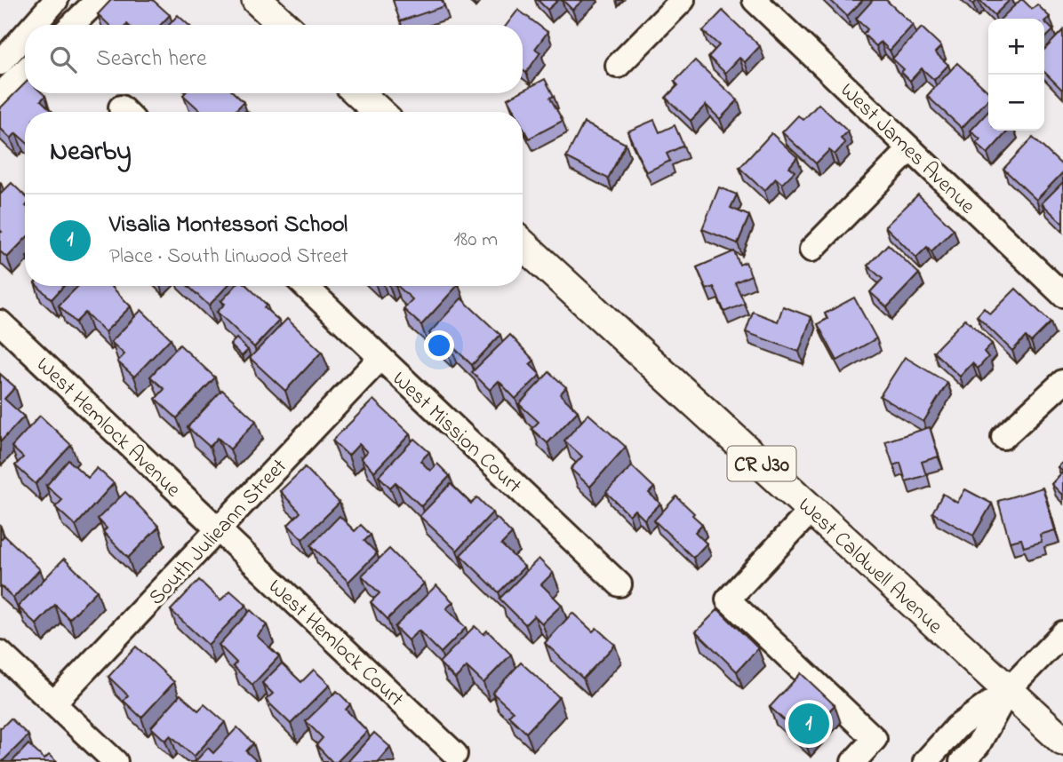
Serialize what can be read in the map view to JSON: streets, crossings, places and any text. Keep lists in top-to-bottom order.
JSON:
{
  "streets": {
    "main road": ["CR J30", "West Caldwell Avenue"],
    "street": [
      "West James Avenue",
      "West Hemlock Avenue",
      "West Mission Court",
      "South Julieann Street",
      "West Hemlock Court"
    ]
  },
  "crossings": [
    ["West Hemlock Avenue", "South Julieann Street"],
    ["West Hemlock Avenue", "West Hemlock Court"],
    ["West Mission Court", "South Julieann Street"],
    ["South Julieann Street", "West Hemlock Court"]
  ],
  "page": {
    "map_buttons": ["+", "−"],
    "search": "Search here",
    "heading": "Nearby",
    "list": [
      {
        "mark": "1",
        "name": "Visalia Montessori School",
        "note": "Place · South Linwood Street",
        "value": "180 m"
      }
    ],
    "pins": "1"
  }
}
